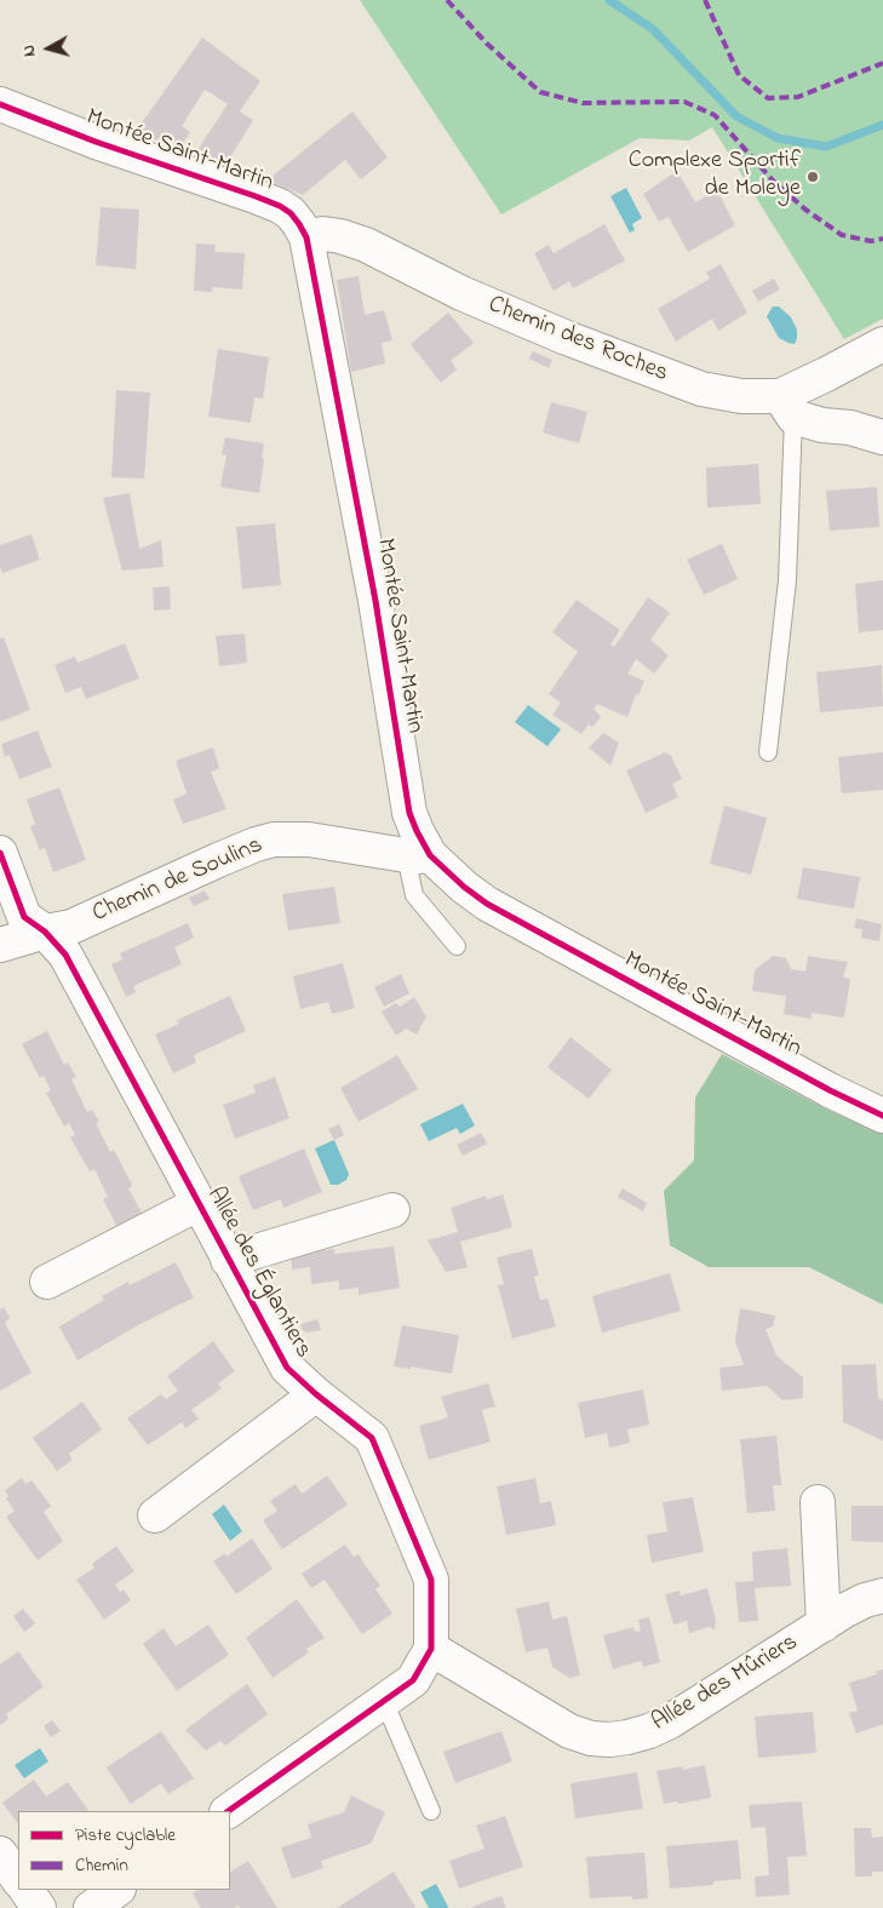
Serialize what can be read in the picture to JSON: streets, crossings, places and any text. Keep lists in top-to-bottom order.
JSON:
{
  "streets": {
    "street": [
      "Montée Saint-Martin",
      "Chemin des Roches",
      "Chemin de Soulins",
      "Allée des Églantiers",
      "Allée des Mûriers"
    ]
  },
  "crossings": [
    ["Montée Saint-Martin", "Chemin des Roches"],
    ["Montée Saint-Martin", "Chemin de Soulins"],
    ["Chemin de Soulins", "Allée des Églantiers"],
    ["Allée des Églantiers", "Allée des Mûriers"]
  ],
  "places": ["Complexe Sportif de Moleye"],
  "legend": ["Piste cyclable", "Chemin"],
  "north": "left"
}
